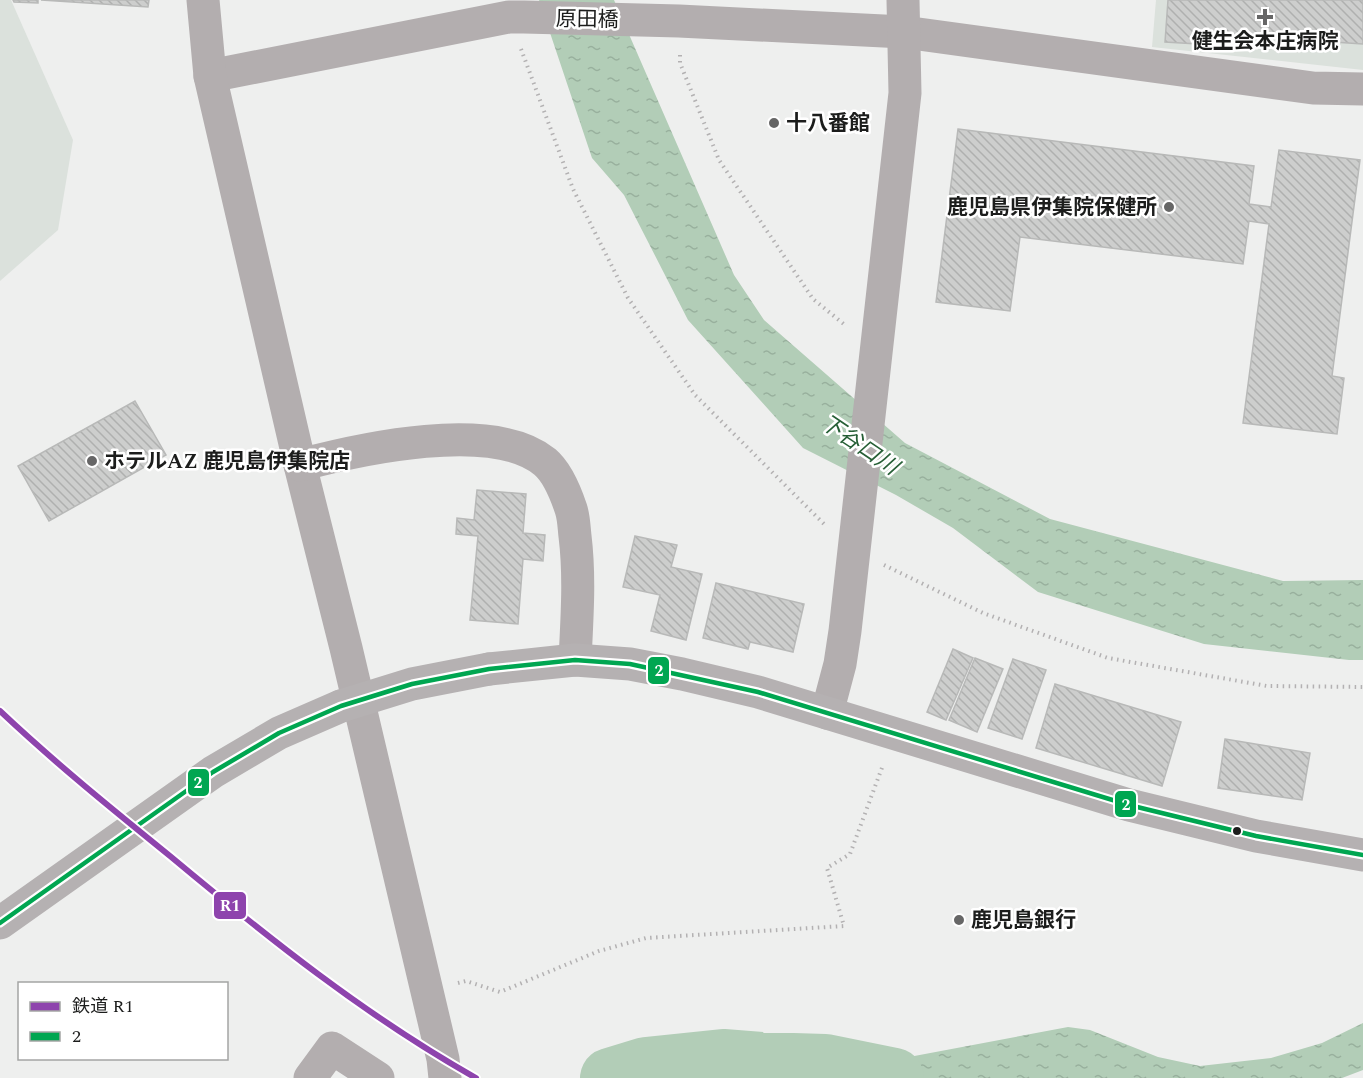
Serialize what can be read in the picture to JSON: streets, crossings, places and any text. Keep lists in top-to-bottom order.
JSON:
{
  "streets": {
    "street": ["原田橋"]
  },
  "water": ["下谷口川"],
  "places": {
    "health": ["健生会本庄病院"],
    "other": [
      "十八番館",
      "鹿児島県伊集院保健所",
      "ホテルAZ 鹿児島伊集院店",
      "鹿児島銀行"
    ]
  },
  "lines": ["transit line 2", "rail line R1"],
  "legend": ["鉄道 R1", "2"]
}
